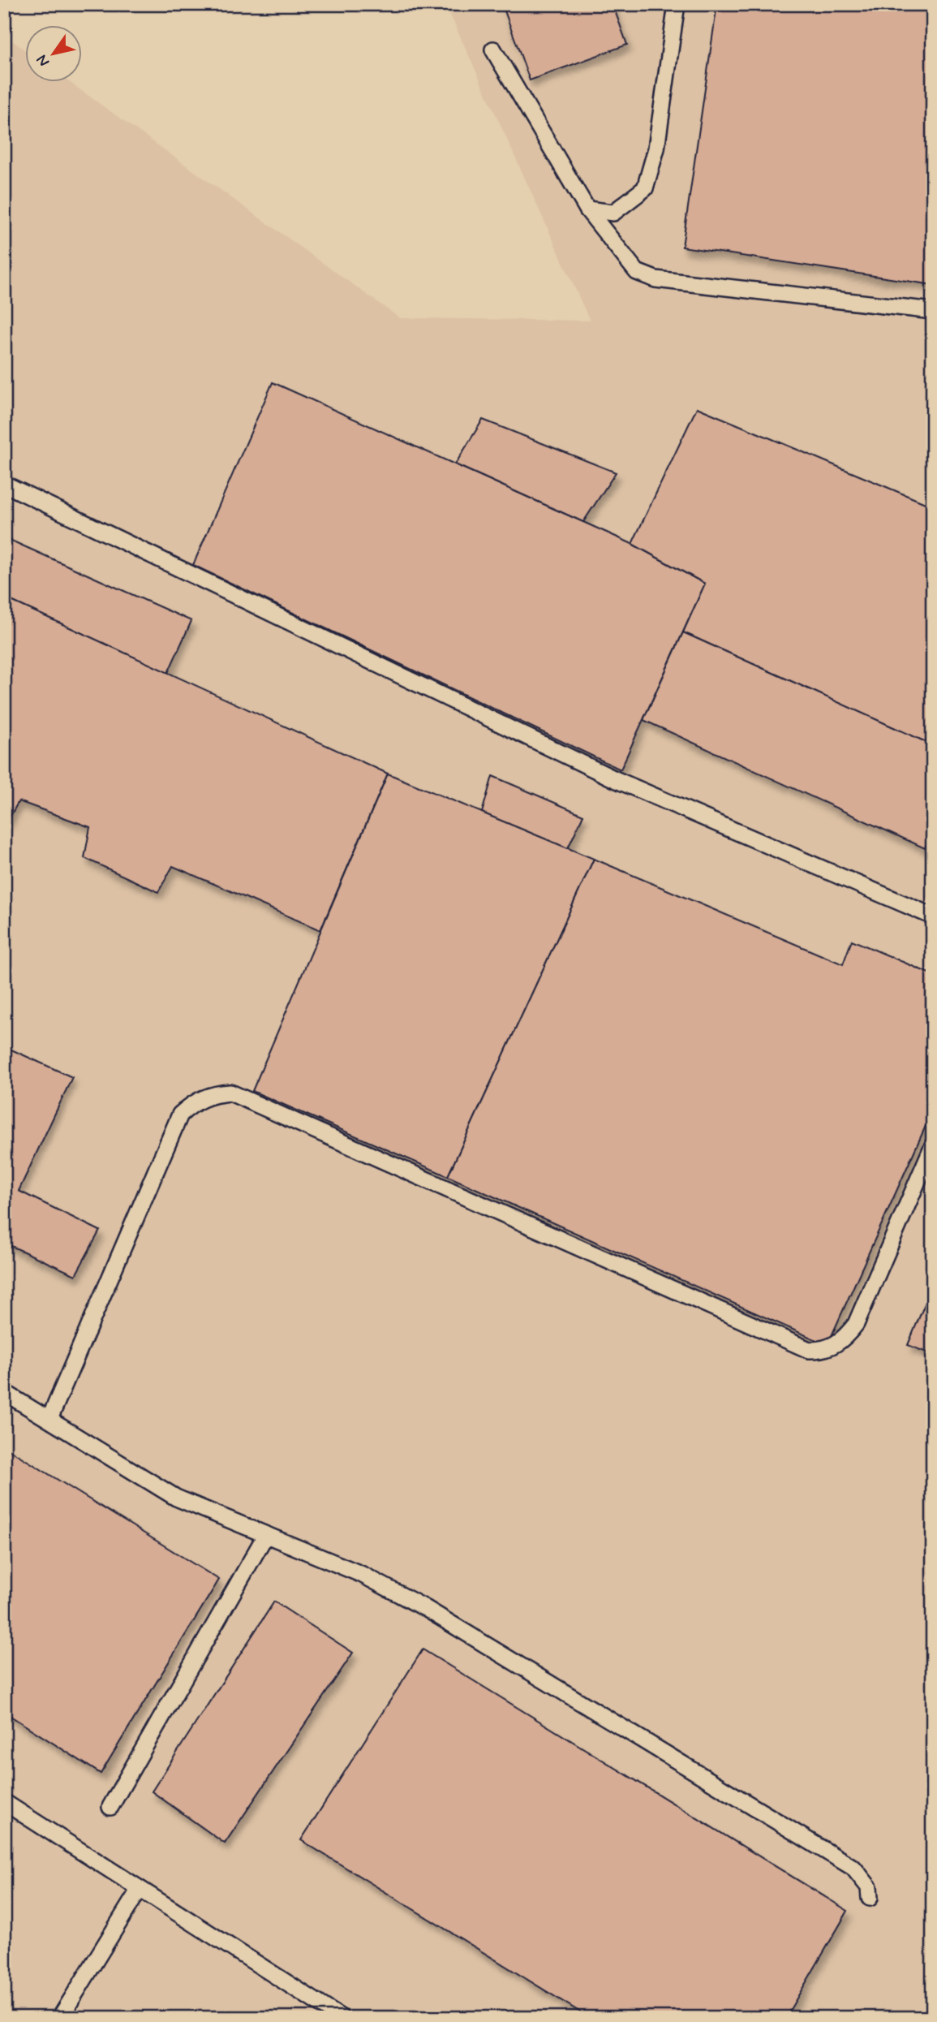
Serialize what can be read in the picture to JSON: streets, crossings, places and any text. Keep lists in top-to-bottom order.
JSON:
{
  "north": "bottom left"
}
